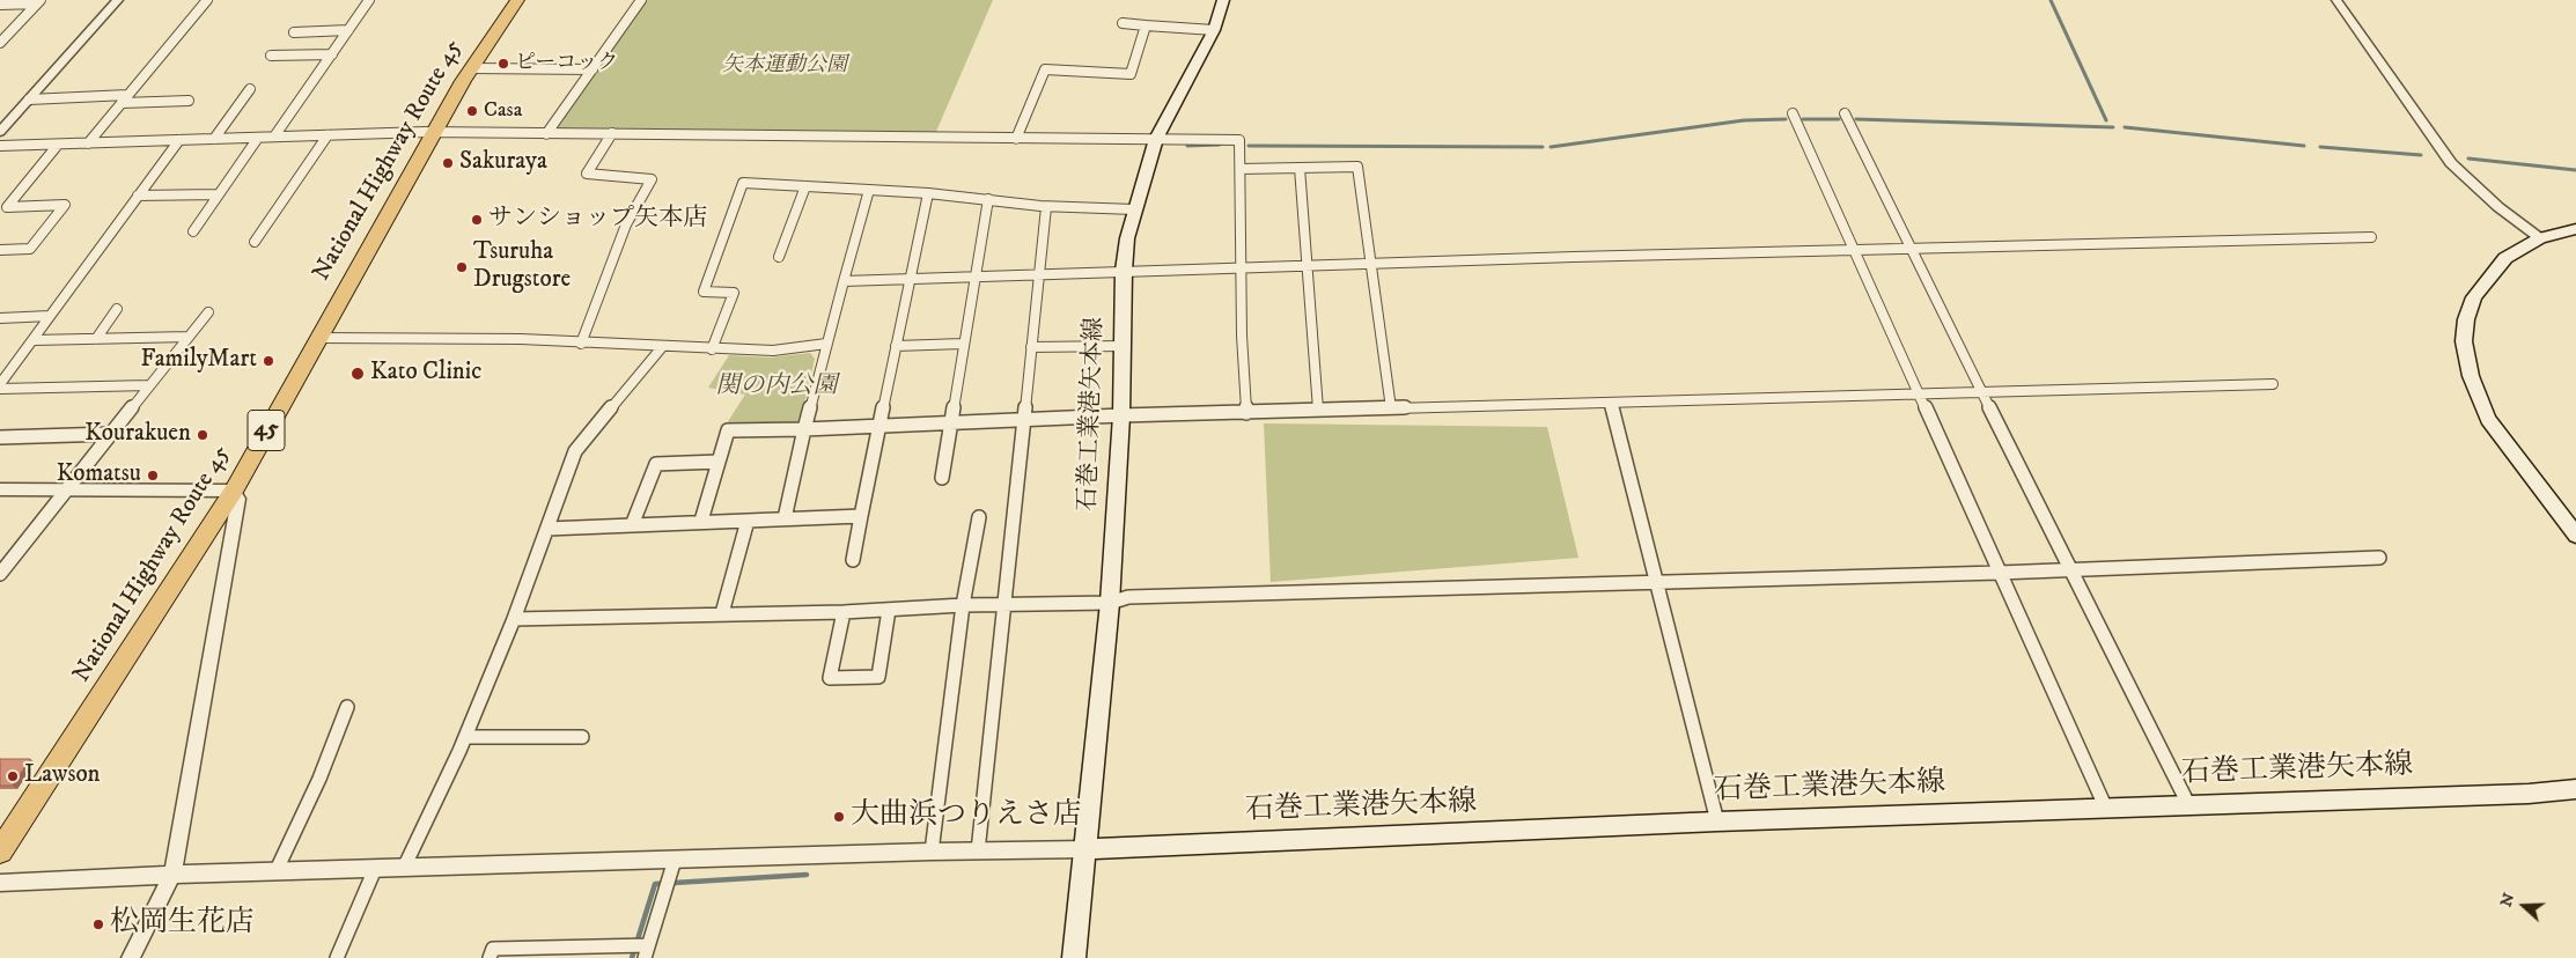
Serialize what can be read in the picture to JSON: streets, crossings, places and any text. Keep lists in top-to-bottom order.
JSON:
{
  "streets": {
    "highway": ["National Highway Route 45", "45"],
    "main road": ["石巻工業港矢本線"]
  },
  "parks": ["矢本運動公園", "関の内公園"],
  "places": [
    "ピーコック",
    "Casa",
    "Sakuraya",
    "サンショップ矢本店",
    "Tsuruha Drugstore",
    "FamilyMart",
    "Kato Clinic",
    "Kourakuen",
    "Komatsu",
    "Lawson",
    "大曲浜つりえさ店",
    "松岡生花店"
  ],
  "north": "left"
}
